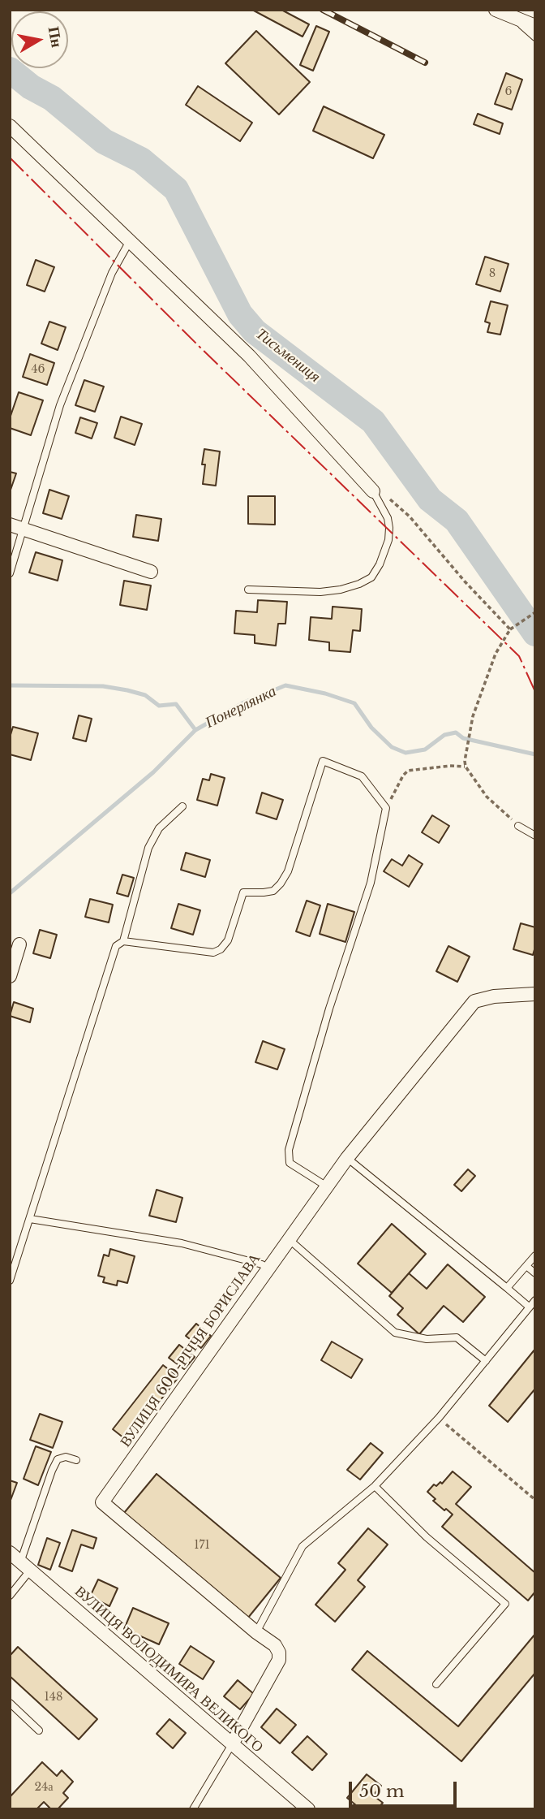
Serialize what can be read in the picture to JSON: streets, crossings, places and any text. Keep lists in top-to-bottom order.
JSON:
{
  "streets": {
    "street": ["ВУЛИЦЯ 600-РІЧЧЯ БОРИСЛАВА", "ВУЛИЦЯ ВОЛОДИМИРА ВЕЛИКОГО"]
  },
  "crossings": [
    ["ВУЛИЦЯ 600-РІЧЧЯ БОРИСЛАВА", "ВУЛИЦЯ ВОЛОДИМИРА ВЕЛИКОГО"]
  ],
  "water": ["Тисьмениця", "Понерлянка"],
  "house_numbers": [
    "6",
    "8",
    "46",
    "171",
    "148",
    "24а"
  ],
  "scale_bar": "50 m",
  "north": "right"
}
